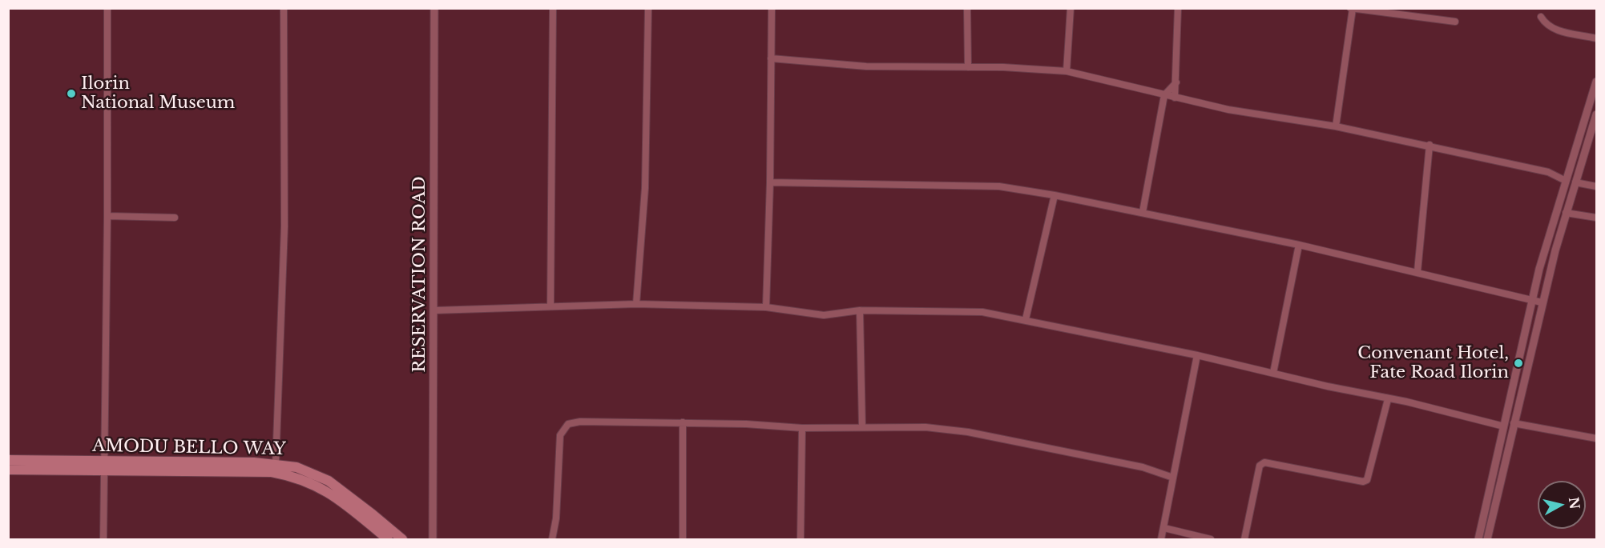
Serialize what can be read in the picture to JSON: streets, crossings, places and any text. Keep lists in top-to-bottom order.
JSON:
{
  "streets": {
    "main road": ["AMODU BELLO WAY"],
    "street": ["RESERVATION ROAD"]
  },
  "places": ["Ilorin National Museum", "Convenant Hotel, Fate Road Ilorin"],
  "north": "right"
}
